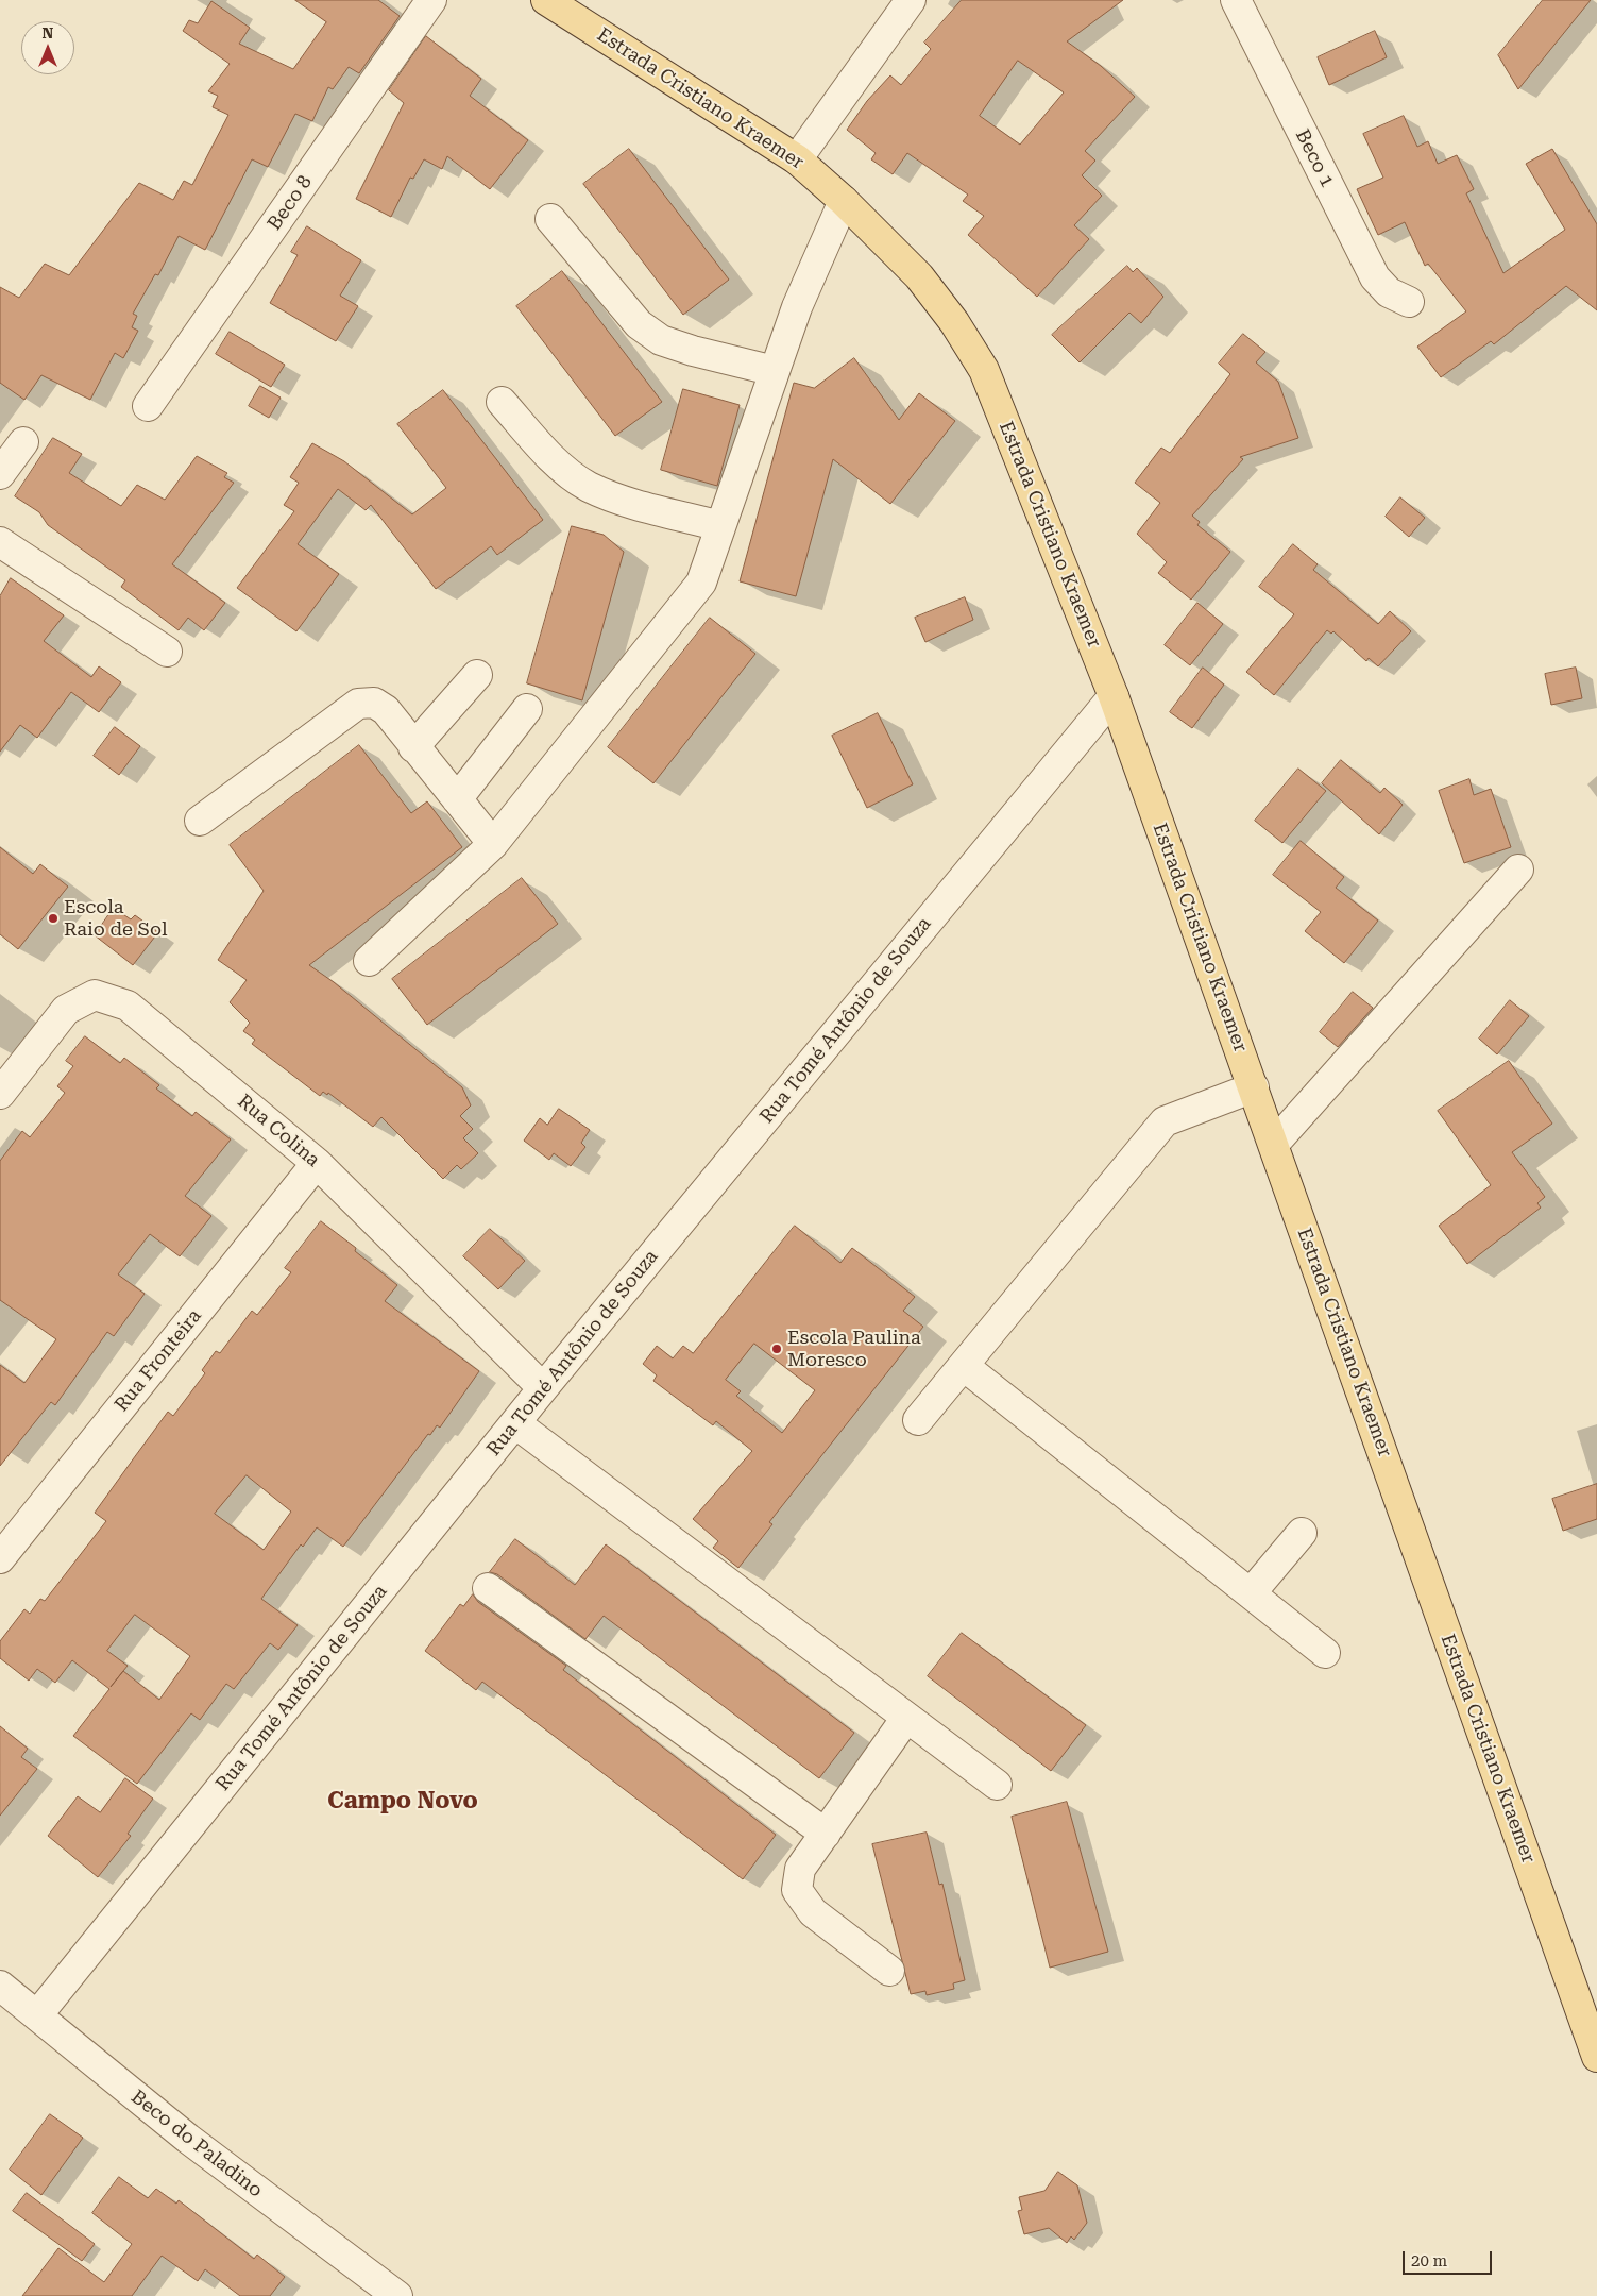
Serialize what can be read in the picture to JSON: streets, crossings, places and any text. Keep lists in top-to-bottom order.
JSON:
{
  "streets": {
    "main road": ["Estrada Cristiano Kraemer"],
    "street": [
      "Beco 1",
      "Beco 8",
      "Rua Tomé Antônio de Souza",
      "Rua Colina",
      "Rua Fronteira",
      "Beco do Paladino"
    ]
  },
  "crossings": [
    ["Estrada Cristiano Kraemer", "Rua Tomé Antônio de Souza"],
    ["Rua Tomé Antônio de Souza", "Rua Colina"],
    ["Rua Tomé Antônio de Souza", "Beco do Paladino"],
    ["Rua Colina", "Rua Fronteira"]
  ],
  "districts": ["Campo Novo"],
  "places": ["Escola Raio de Sol", "Escola Paulina Moresco"],
  "scale_bar": "20 m",
  "north": "top"
}
